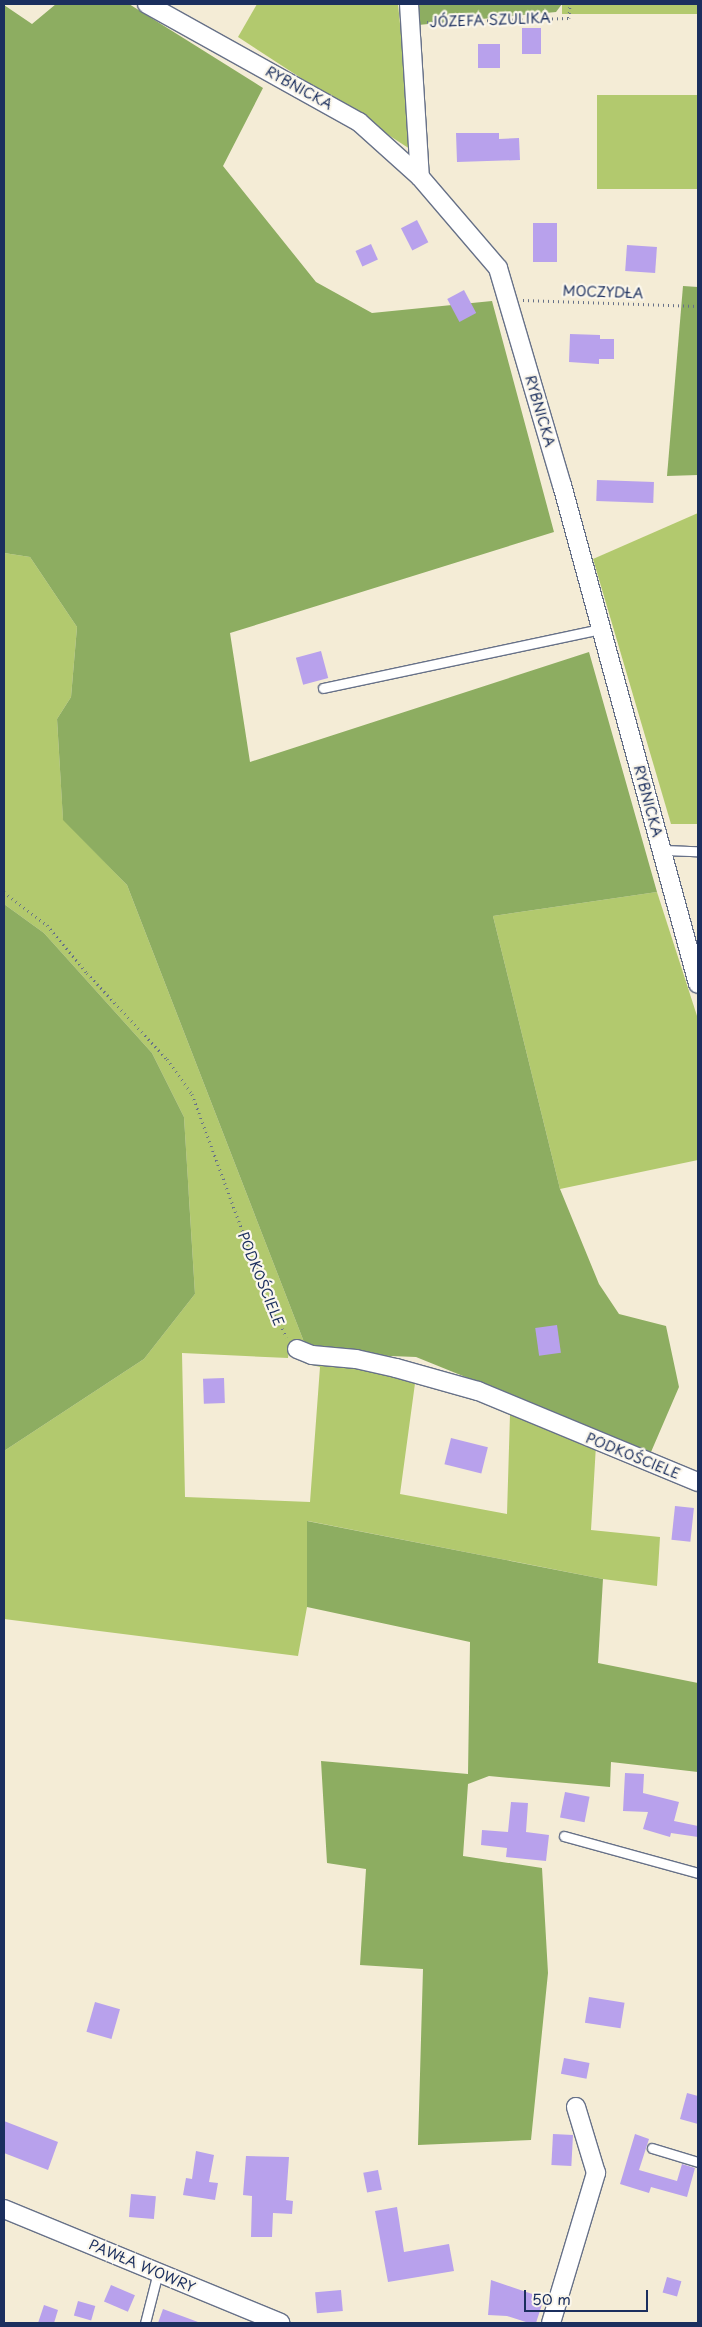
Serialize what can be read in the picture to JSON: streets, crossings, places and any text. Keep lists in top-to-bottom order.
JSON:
{
  "streets": {
    "street": [
      "JÓZEFA SZULIKA",
      "RYBNICKA",
      "PODKOŚCIELE",
      "PAWŁA WOWRY"
    ],
    "path": ["MOCZYDŁA"]
  },
  "crossings": [
    ["JÓZEFA SZULIKA", "RYBNICKA"],
    ["RYBNICKA", "MOCZYDŁA"]
  ],
  "scale_bar": "50 m"
}
